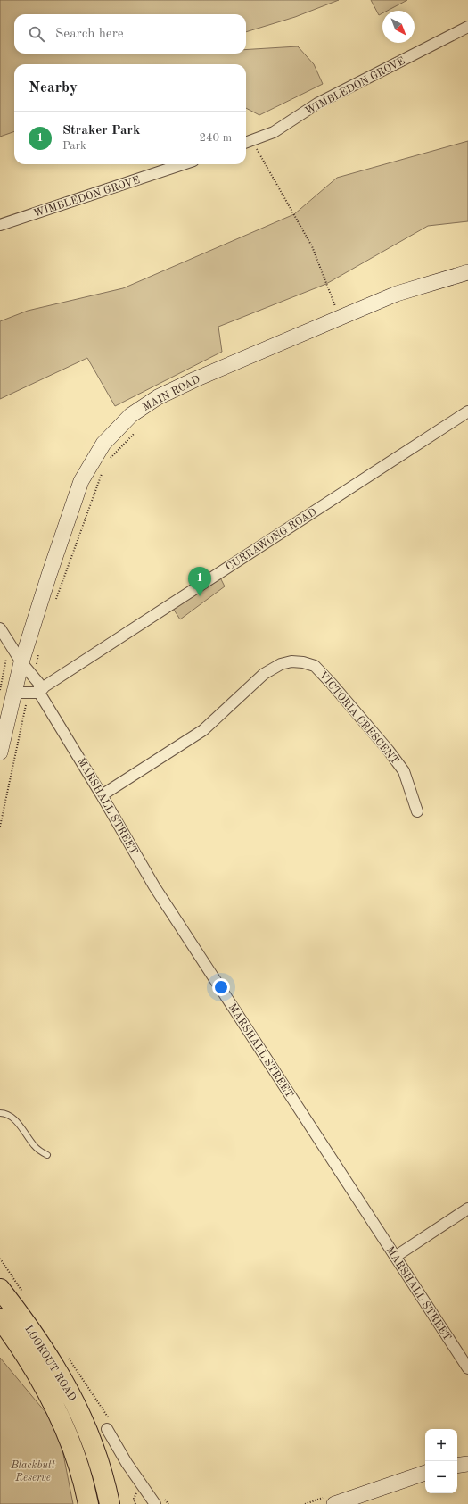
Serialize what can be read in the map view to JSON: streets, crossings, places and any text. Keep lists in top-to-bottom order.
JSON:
{
  "streets": {
    "highway": ["LOOKOUT ROAD"],
    "main road": ["MAIN ROAD"],
    "street": [
      "WIMBLEDON GROVE",
      "CURRAWONG ROAD",
      "VICTORIA CRESCENT",
      "MARSHALL STREET"
    ]
  },
  "crossings": [
    ["MAIN ROAD", "MARSHALL STREET"],
    ["CURRAWONG ROAD", "MARSHALL STREET"],
    ["VICTORIA CRESCENT", "MARSHALL STREET"]
  ],
  "parks": ["Blackbutt Reserve"],
  "north": "bottom right",
  "page": {
    "search": "Search here",
    "heading": "Nearby",
    "list": [
      {
        "mark": "1",
        "name": "Straker Park",
        "note": "Park",
        "value": "240 m"
      }
    ],
    "pins": "1",
    "map_buttons": ["+", "−"]
  }
}
